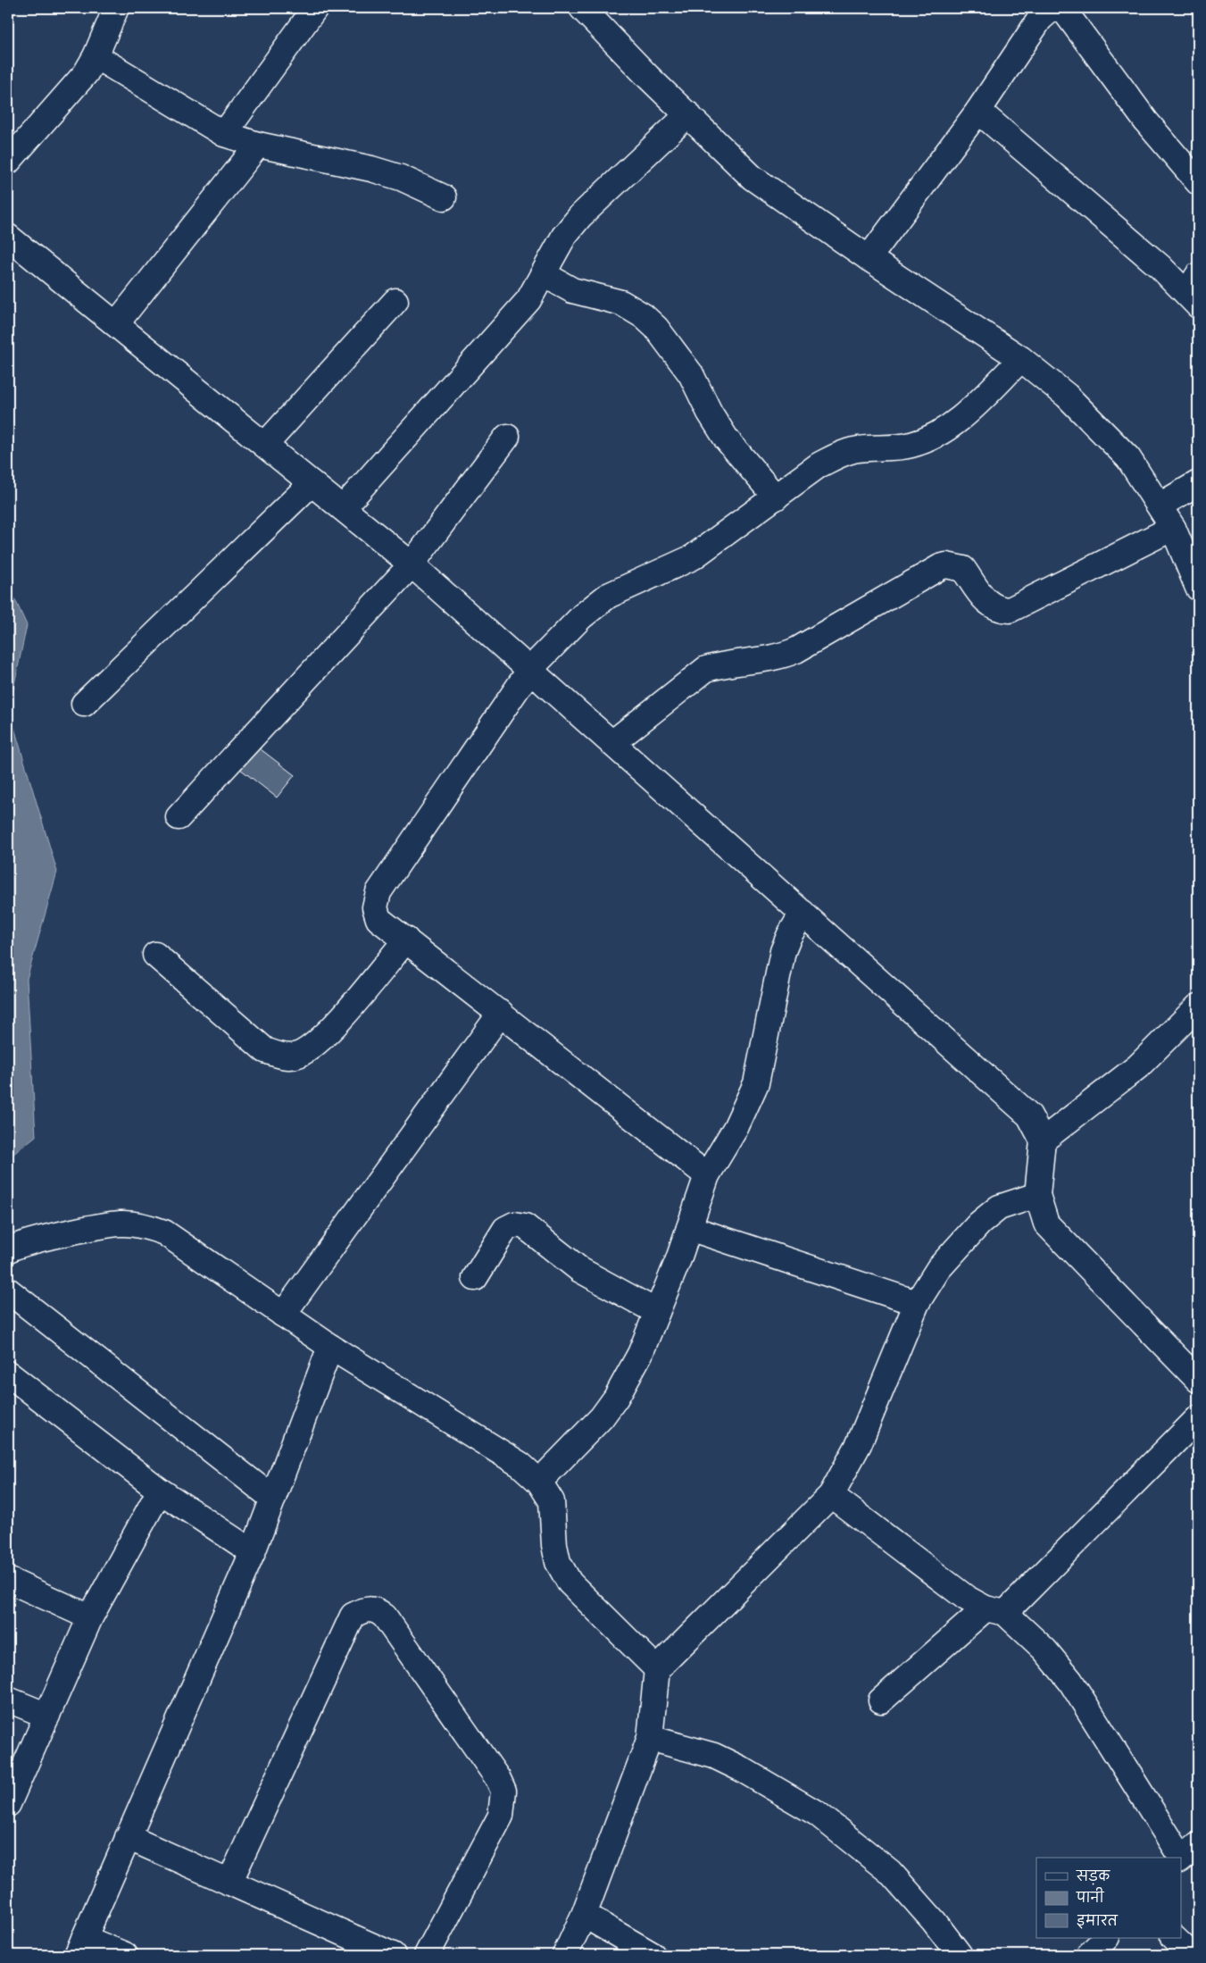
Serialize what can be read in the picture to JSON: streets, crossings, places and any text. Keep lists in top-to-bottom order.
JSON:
{
  "legend": ["सड़क", "पानी", "इमारत"]
}
